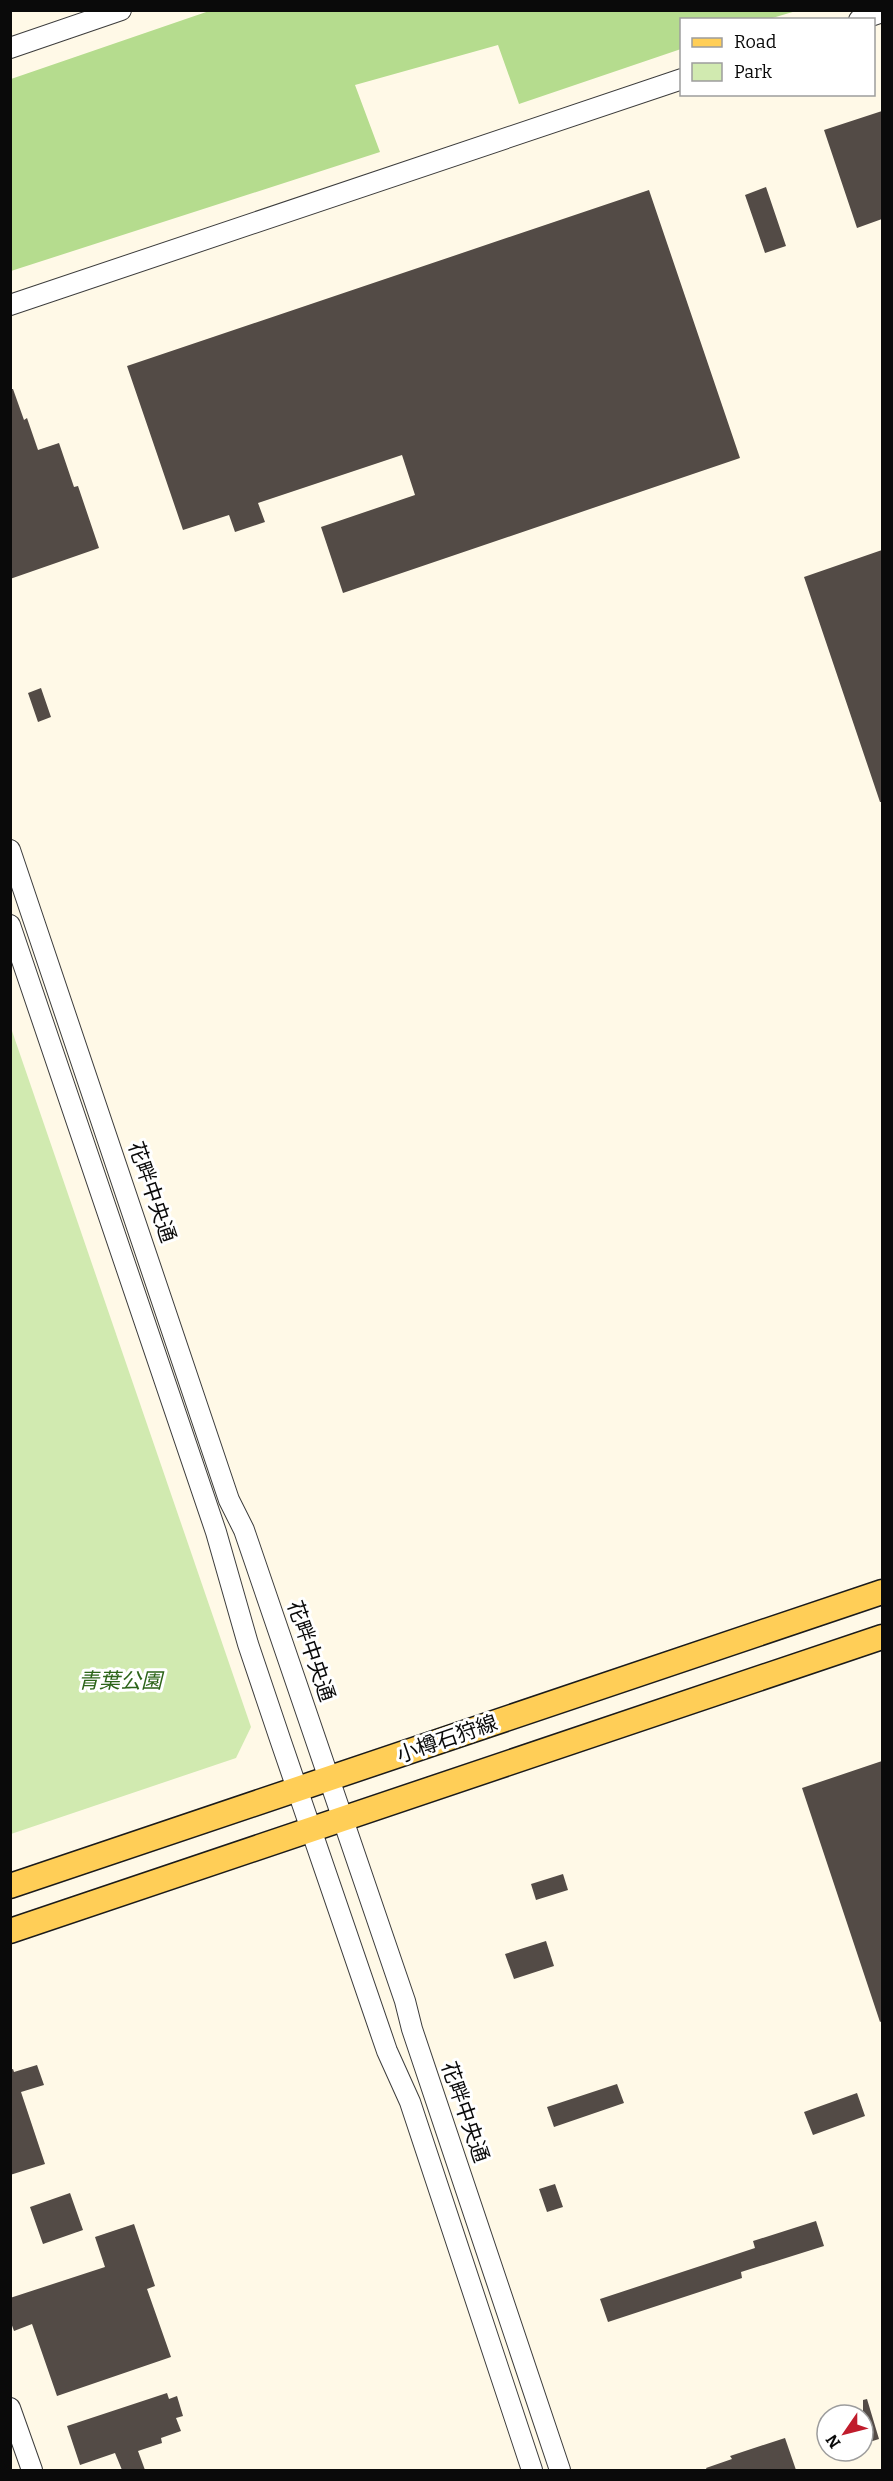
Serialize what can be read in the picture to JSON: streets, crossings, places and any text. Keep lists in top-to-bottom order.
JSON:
{
  "streets": {
    "main road": ["小樽石狩線"],
    "street": ["花畔中央通"]
  },
  "crossings": [
    ["花畔中央通", "小樽石狩線"]
  ],
  "parks": ["青葉公園"],
  "legend": ["Road", "Park"],
  "north": "bottom left"
}
